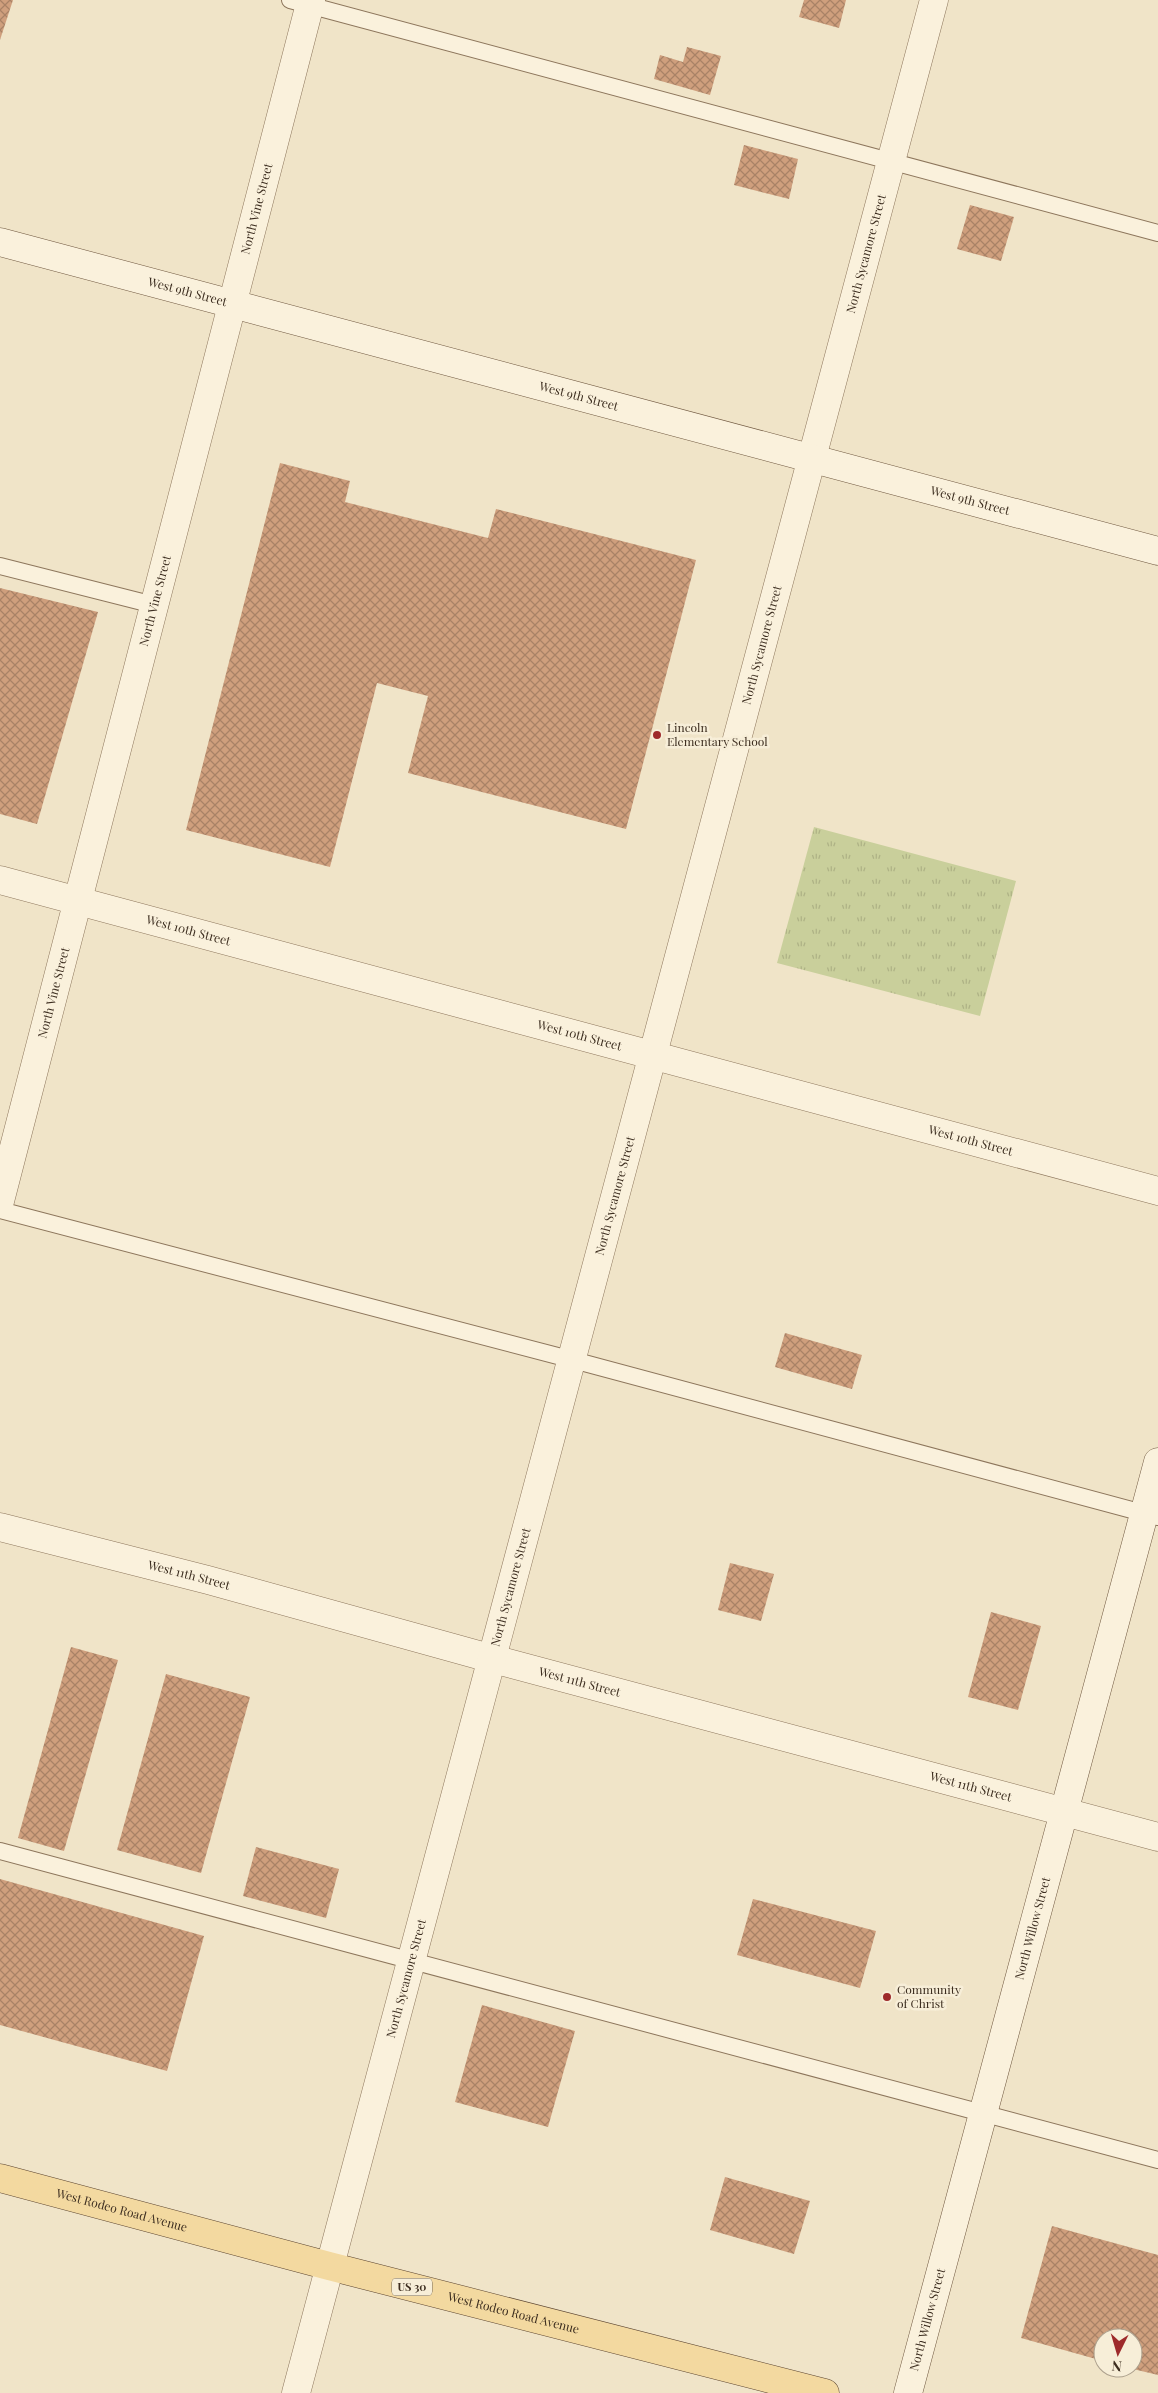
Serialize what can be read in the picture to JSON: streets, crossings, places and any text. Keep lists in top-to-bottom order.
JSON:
{
  "streets": {
    "main road": ["West Rodeo Road Avenue", "US 30"],
    "street": [
      "North Vine Street",
      "North Sycamore Street",
      "West 9th Street",
      "West 10th Street",
      "West 11th Street",
      "North Willow Street"
    ]
  },
  "crossings": [
    ["North Vine Street", "West 9th Street"],
    ["North Vine Street", "West 10th Street"],
    ["North Sycamore Street", "West 9th Street"],
    ["North Sycamore Street", "West 10th Street"],
    ["North Sycamore Street", "West 11th Street"],
    ["North Sycamore Street", "West Rodeo Road Avenue"],
    ["West 11th Street", "North Willow Street"]
  ],
  "places": ["Lincoln Elementary School", "Community of Christ"],
  "north": "bottom"
}
